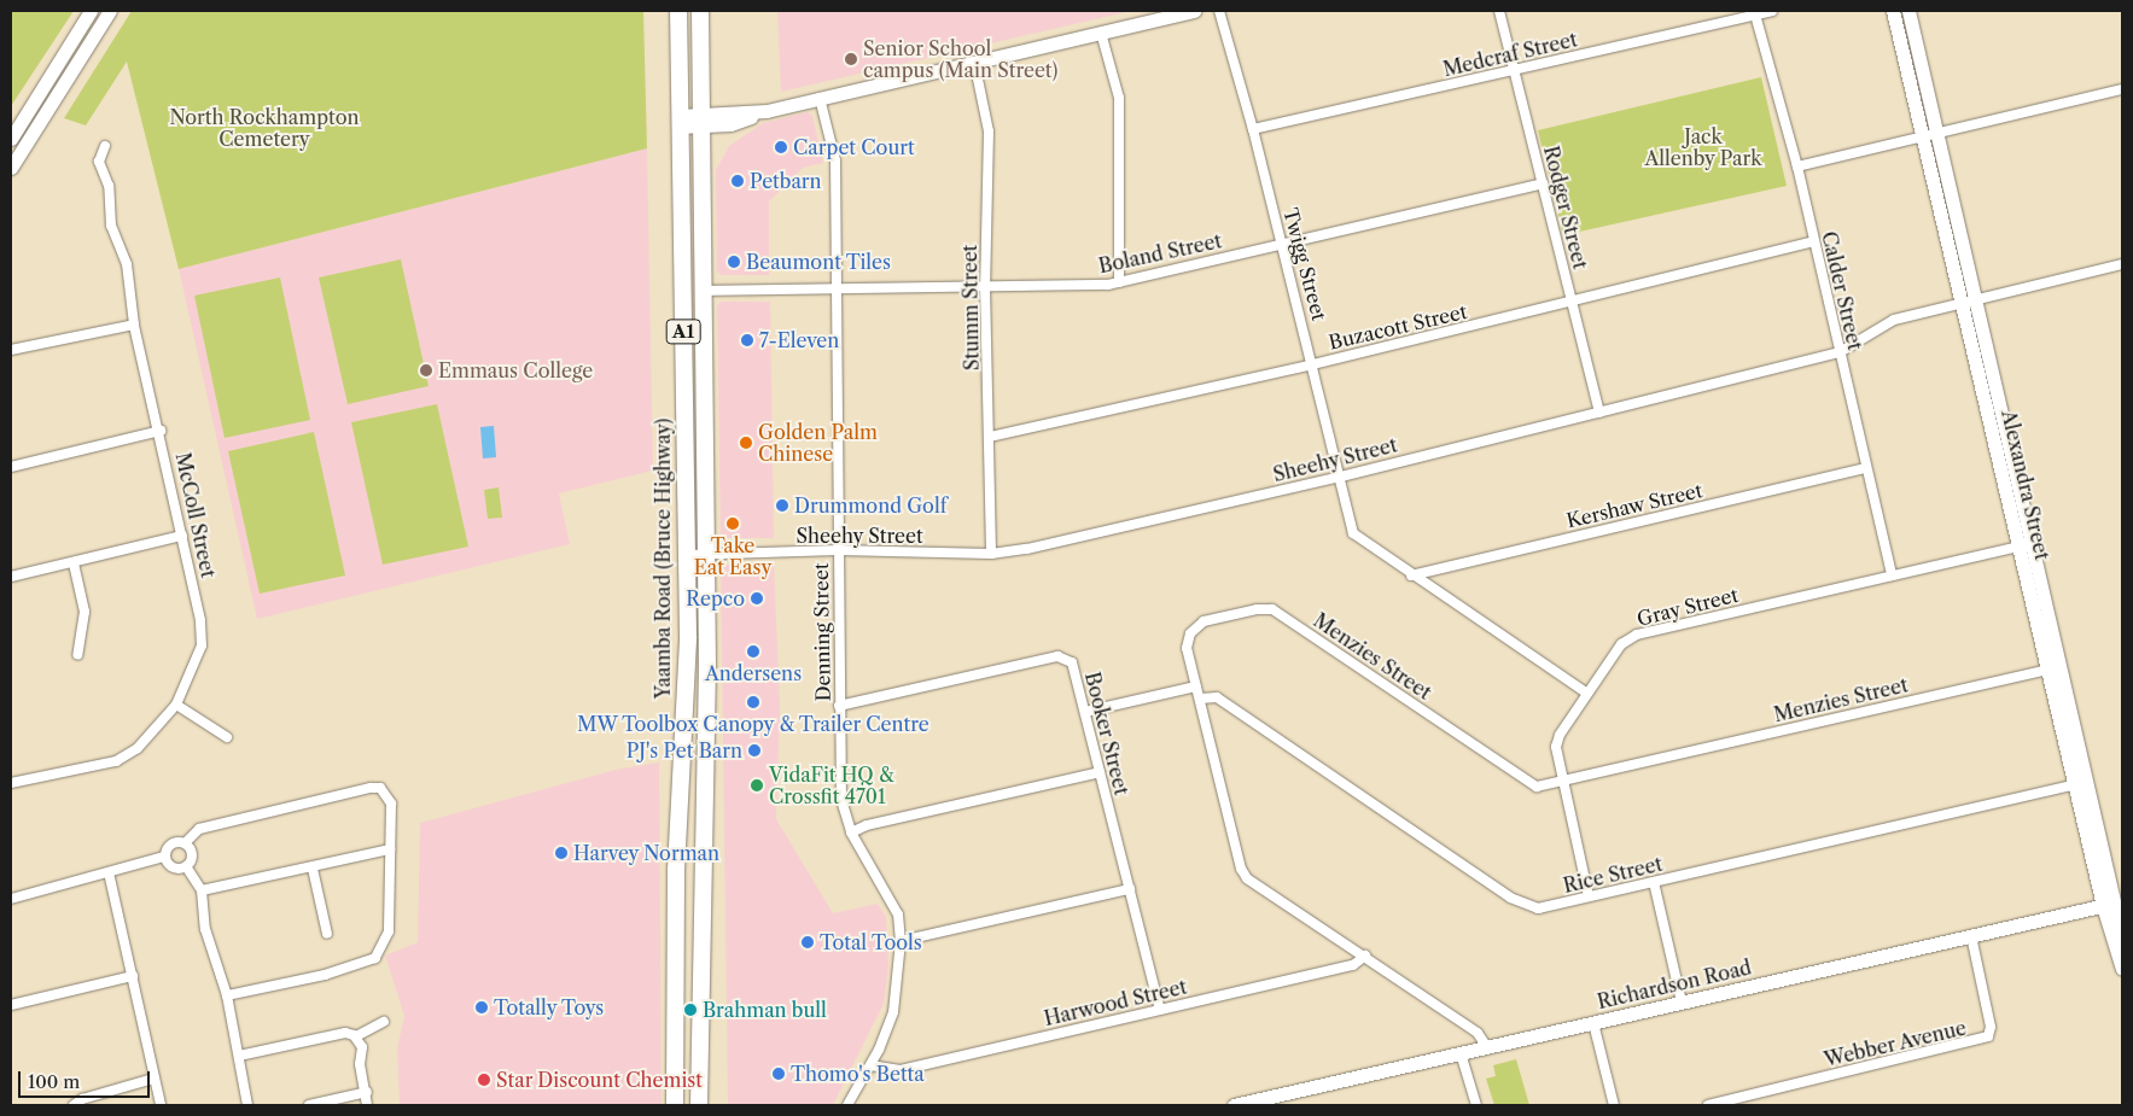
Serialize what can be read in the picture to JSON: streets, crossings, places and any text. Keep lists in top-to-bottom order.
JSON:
{
  "streets": {
    "highway": ["A1", "Yaamba Road (Bruce Highway)"],
    "main road": ["Alexandra Street", "Richardson Road"],
    "street": [
      "Medcraf Street",
      "Rodger Street",
      "Boland Street",
      "Twigg Street",
      "Calder Street",
      "Stumm Street",
      "Buzacott Street",
      "Sheehy Street",
      "Kershaw Street",
      "McColl Street",
      "Gray Street",
      "Denning Street",
      "Menzies Street",
      "Booker Street",
      "Rice Street",
      "Harwood Street",
      "Webber Avenue"
    ]
  },
  "crossings": [
    ["Medcraf Street", "Rodger Street"],
    ["Medcraf Street", "Twigg Street"],
    ["Medcraf Street", "Calder Street"],
    ["Rodger Street", "Boland Street"],
    ["Rodger Street", "Buzacott Street"],
    ["Rodger Street", "Sheehy Street"],
    ["Boland Street", "Twigg Street"],
    ["Boland Street", "Stumm Street"],
    ["Boland Street", "Yaamba Road (Bruce Highway)"],
    ["Boland Street", "Denning Street"],
    ["Twigg Street", "Buzacott Street"],
    ["Twigg Street", "Sheehy Street"],
    ["Twigg Street", "Kershaw Street"],
    ["Twigg Street", "Gray Street"],
    ["Calder Street", "Buzacott Street"],
    ["Calder Street", "Sheehy Street"],
    ["Calder Street", "Kershaw Street"],
    ["Calder Street", "Gray Street"],
    ["Stumm Street", "Buzacott Street"],
    ["Stumm Street", "Sheehy Street"],
    ["Sheehy Street", "Alexandra Street"],
    ["Sheehy Street", "Yaamba Road (Bruce Highway)"],
    ["Sheehy Street", "Denning Street"],
    ["Alexandra Street", "Gray Street"],
    ["Alexandra Street", "Menzies Street"],
    ["Alexandra Street", "Rice Street"],
    ["Alexandra Street", "Richardson Road"],
    ["Gray Street", "Menzies Street"],
    ["Gray Street", "Rice Street"],
    ["Denning Street", "Booker Street"],
    ["Denning Street", "Harwood Street"],
    ["Menzies Street", "Rice Street"],
    ["Menzies Street", "Richardson Road"],
    ["Menzies Street", "Harwood Street"],
    ["Booker Street", "Harwood Street"],
    ["Richardson Road", "Webber Avenue"]
  ],
  "parks": ["North Rockhampton Cemetery", "Jack Allenby Park"],
  "places": [
    "Senior School campus (Main Street)",
    "Carpet Court",
    "Petbarn",
    "Beaumont Tiles",
    "7-Eleven",
    "Emmaus College",
    "Golden Palm Chinese",
    "Drummond Golf",
    "Take Eat Easy",
    "Repco",
    "Andersens",
    "MW Toolbox Canopy & Trailer Centre",
    "PJ's Pet Barn",
    "VidaFit HQ & Crossfit 4701",
    "Harvey Norman",
    "Total Tools",
    "Totally Toys",
    "Brahman bull",
    "Thomo's Betta",
    "Star Discount Chemist"
  ],
  "scale_bar": "100 m"
}
